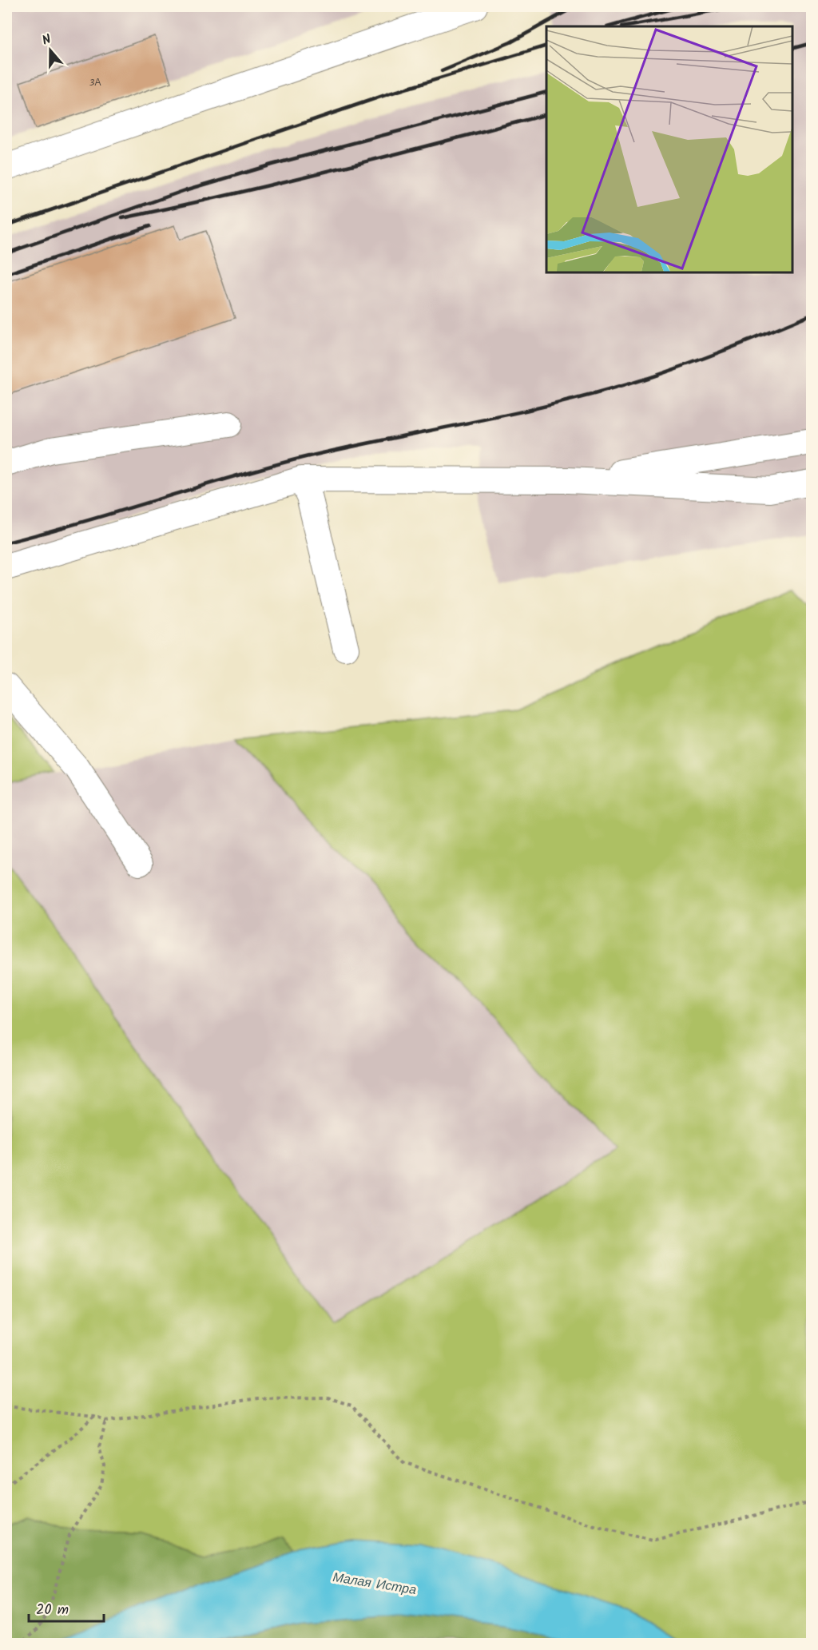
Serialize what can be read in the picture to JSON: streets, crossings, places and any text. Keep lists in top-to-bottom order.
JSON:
{
  "water": ["Малая Истра"],
  "house_numbers": ["3А"],
  "scale_bar": "20 m",
  "north": "top"
}
